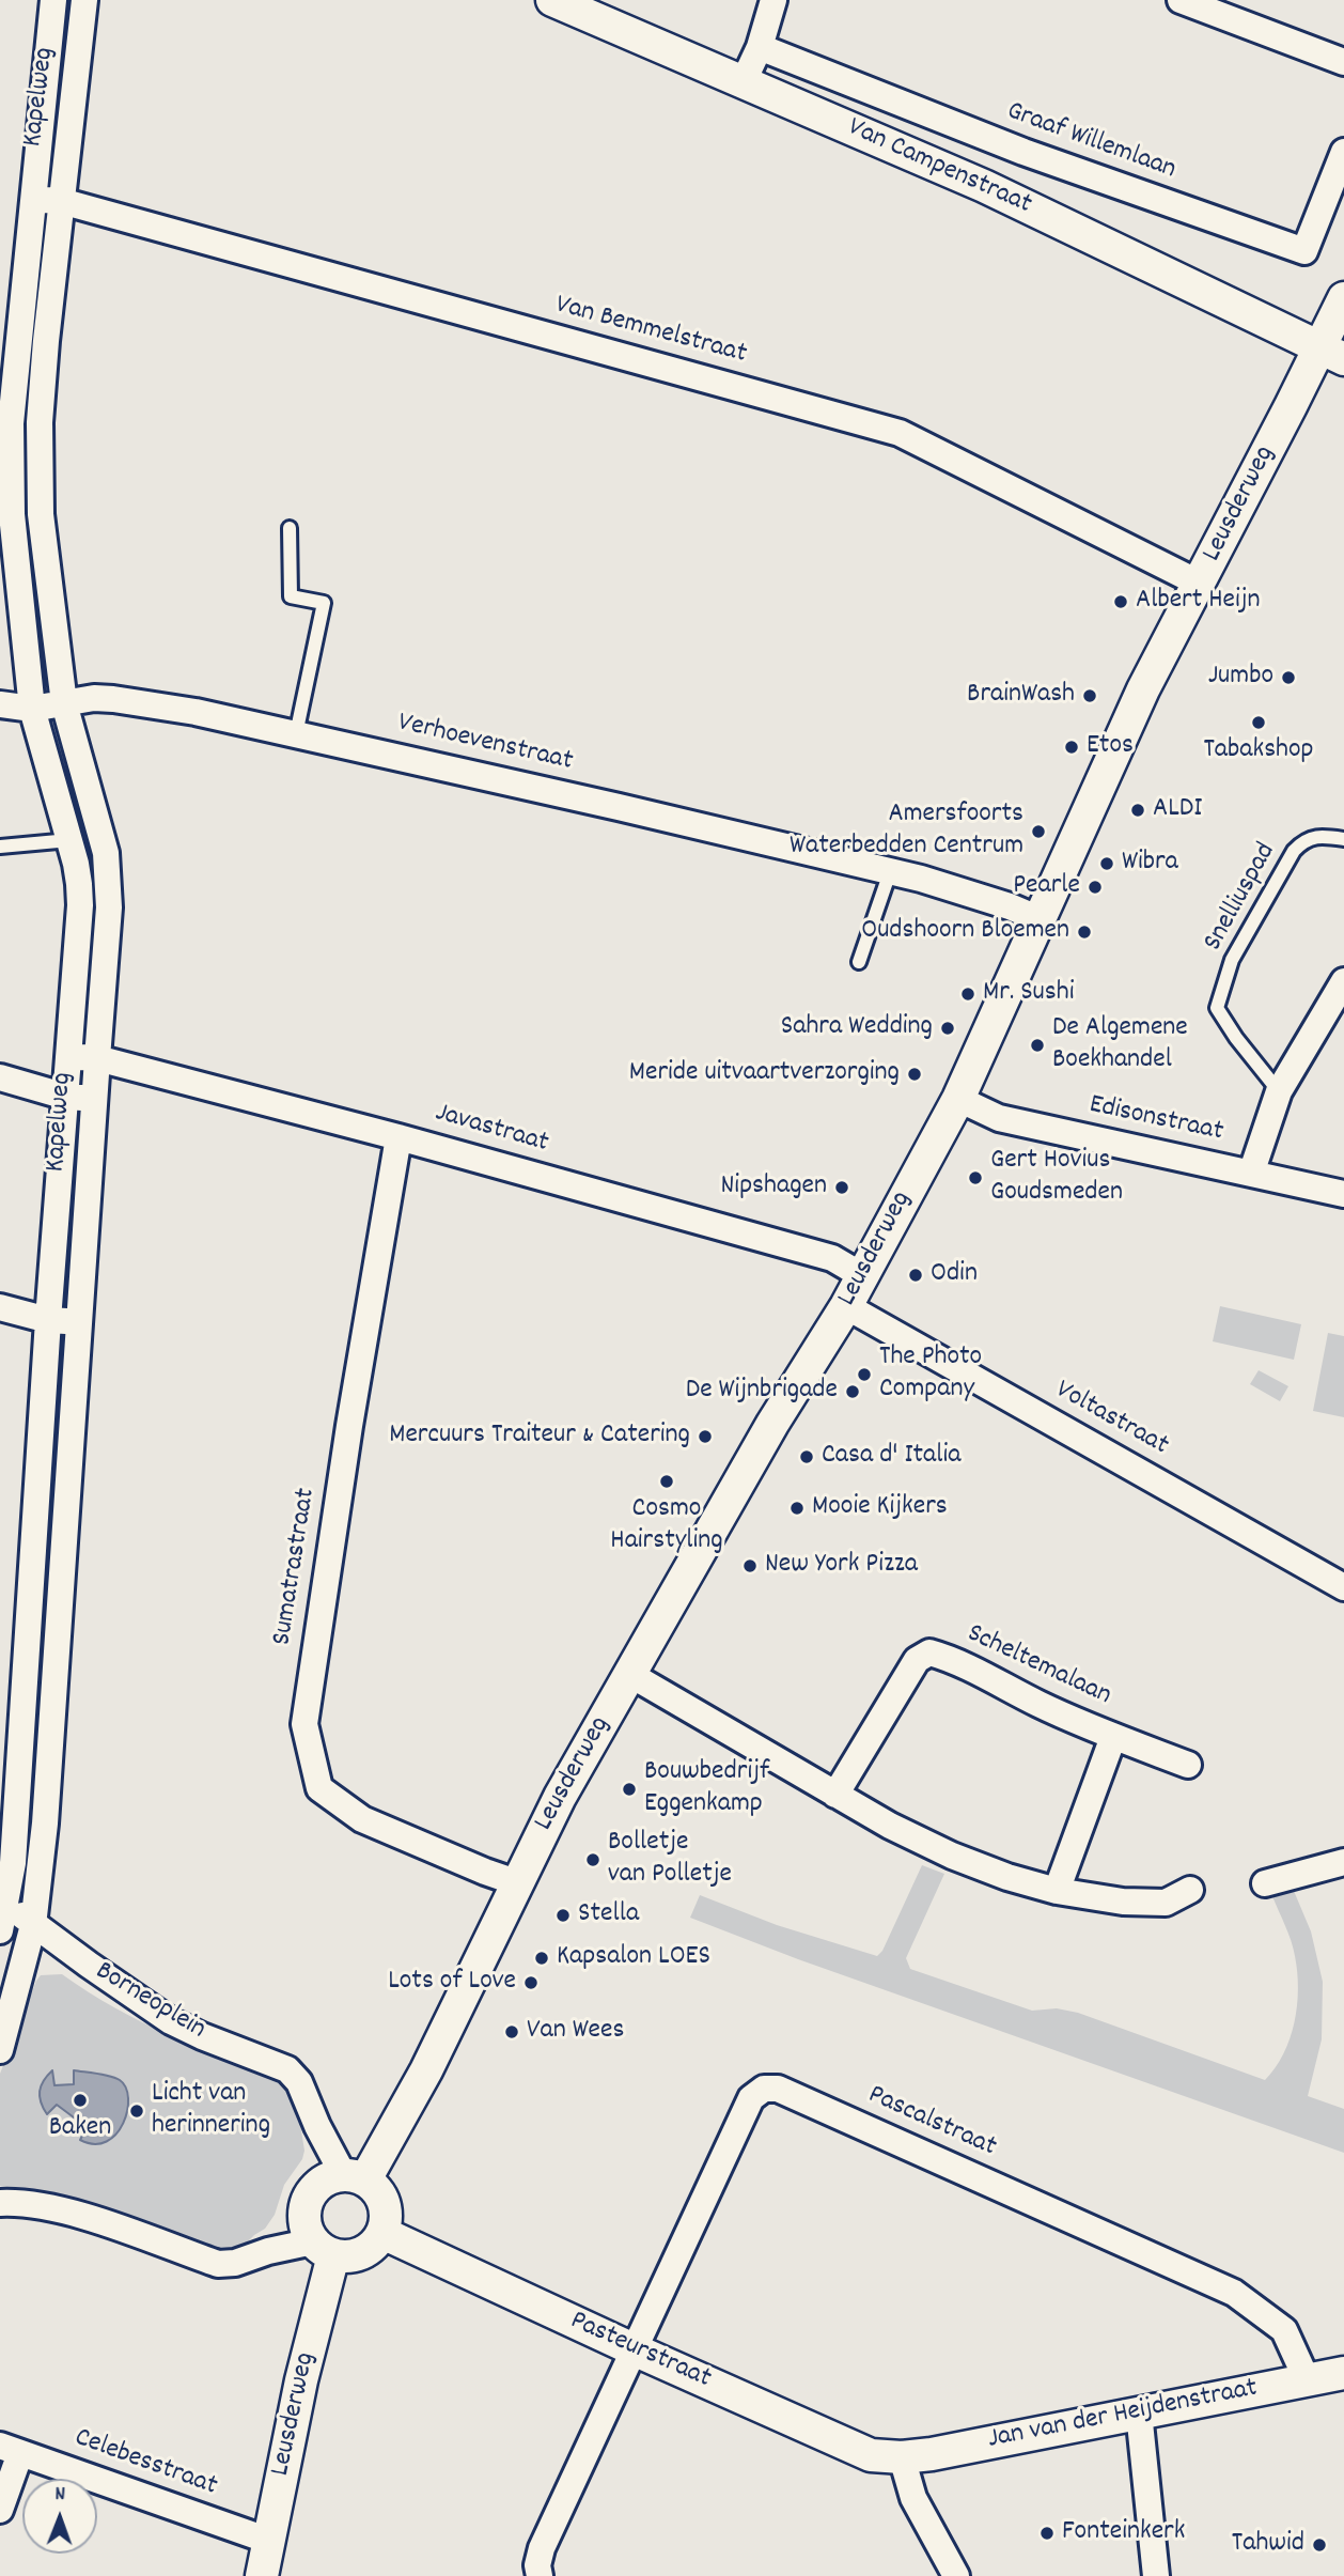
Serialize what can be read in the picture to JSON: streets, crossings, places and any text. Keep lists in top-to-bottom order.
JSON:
{
  "streets": {
    "street": [
      "Kapelweg",
      "Graaf Willemlaan",
      "Van Campenstraat",
      "Van Bemmelstraat",
      "Leusderweg",
      "Verhoevenstraat",
      "Edisonstraat",
      "Javastraat",
      "Voltastraat",
      "Sumatrastraat",
      "Scheltemalaan",
      "Borneoplein",
      "Pascalstraat",
      "Pasteurstraat",
      "Jan van der Heijdenstraat",
      "Celebesstraat"
    ],
    "lane": ["Snelliuspad"]
  },
  "crossings": [
    ["Kapelweg", "Van Bemmelstraat"],
    ["Kapelweg", "Verhoevenstraat"],
    ["Kapelweg", "Javastraat"],
    ["Kapelweg", "Borneoplein"],
    ["Van Campenstraat", "Leusderweg"],
    ["Van Bemmelstraat", "Leusderweg"],
    ["Leusderweg", "Verhoevenstraat"],
    ["Leusderweg", "Edisonstraat"],
    ["Leusderweg", "Javastraat"],
    ["Leusderweg", "Voltastraat"],
    ["Leusderweg", "Sumatrastraat"],
    ["Leusderweg", "Borneoplein"],
    ["Leusderweg", "Pasteurstraat"],
    ["Leusderweg", "Celebesstraat"],
    ["Javastraat", "Sumatrastraat"],
    ["Borneoplein", "Pasteurstraat"],
    ["Pascalstraat", "Pasteurstraat"],
    ["Pascalstraat", "Jan van der Heijdenstraat"],
    ["Pasteurstraat", "Jan van der Heijdenstraat"]
  ],
  "places": [
    "Albert Heijn",
    "Jumbo",
    "BrainWash",
    "Tabakshop",
    "Etos",
    "ALDI",
    "Amersfoorts Waterbedden Centrum",
    "Wibra",
    "Pearle",
    "Oudshoorn Bloemen",
    "Mr. Sushi",
    "Sahra Wedding",
    "De Algemene Boekhandel",
    "Meride uitvaartverzorging",
    "Gert Hovius Goudsmeden",
    "Nipshagen",
    "Odin",
    "The Photo Company",
    "De Wijnbrigade",
    "Mercuurs Traiteur & Catering",
    "Casa d' Italia",
    "Cosmo Hairstyling",
    "Mooie Kijkers",
    "New York Pizza",
    "Bouwbedrijf Eggenkamp",
    "Bolletje van Polletje",
    "Stella",
    "Kapsalon LOES",
    "Lots of Love",
    "Van Wees",
    "Baken",
    "Licht van herinnering",
    "Fonteinkerk",
    "Tahwid"
  ],
  "north": "top"
}
